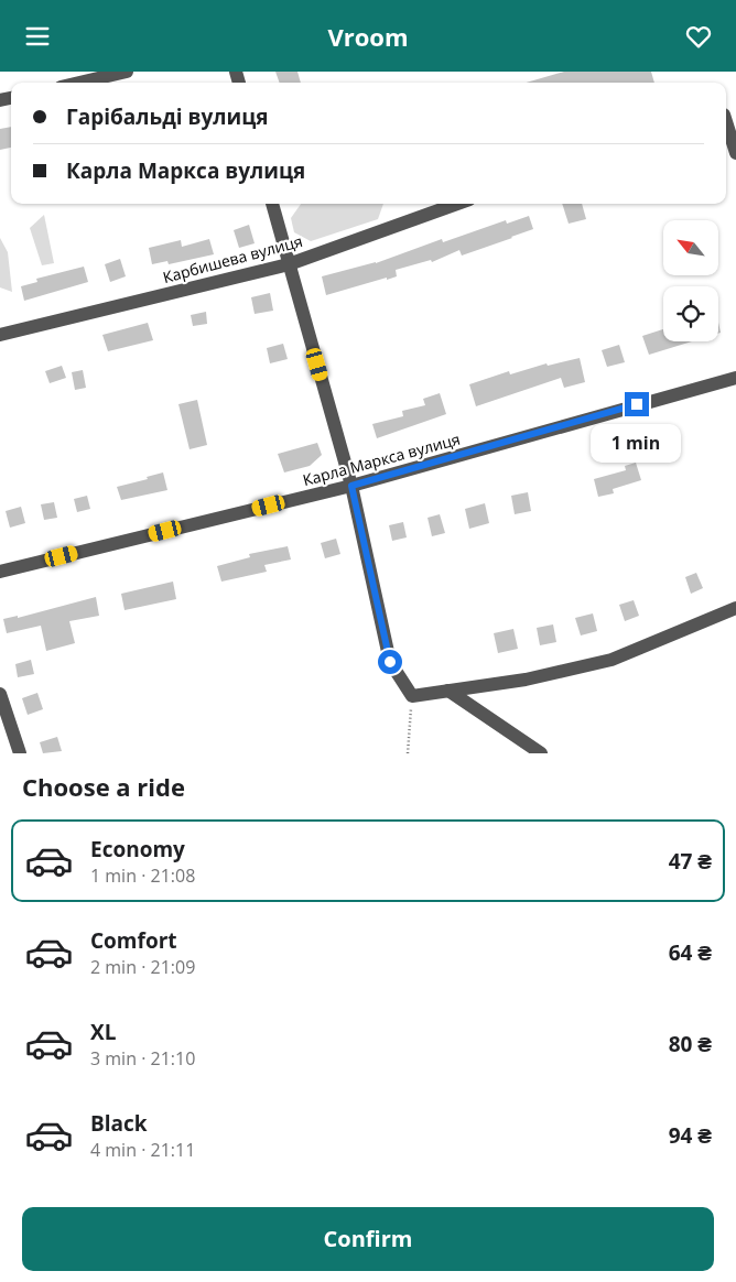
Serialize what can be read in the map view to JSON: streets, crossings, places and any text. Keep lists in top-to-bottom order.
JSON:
{
  "streets": {
    "street": ["Карбишева вулиця", "Карла Маркса вулиця"]
  },
  "north": "top left",
  "page": {
    "header": "Vroom",
    "banner": ["Гарібальді вулиця", "Карла Маркса вулиця"],
    "bubble": "1 min",
    "heading": "Choose a ride",
    "list": [
      {
        "name": "Economy",
        "note": "1 min · 21:08",
        "value": "47 ₴"
      },
      {
        "name": "Comfort",
        "note": "2 min · 21:09",
        "value": "64 ₴"
      },
      {
        "name": "XL",
        "note": "3 min · 21:10",
        "value": "80 ₴"
      },
      {
        "name": "Black",
        "note": "4 min · 21:11",
        "value": "94 ₴"
      }
    ],
    "buttons": "Confirm"
  }
}
